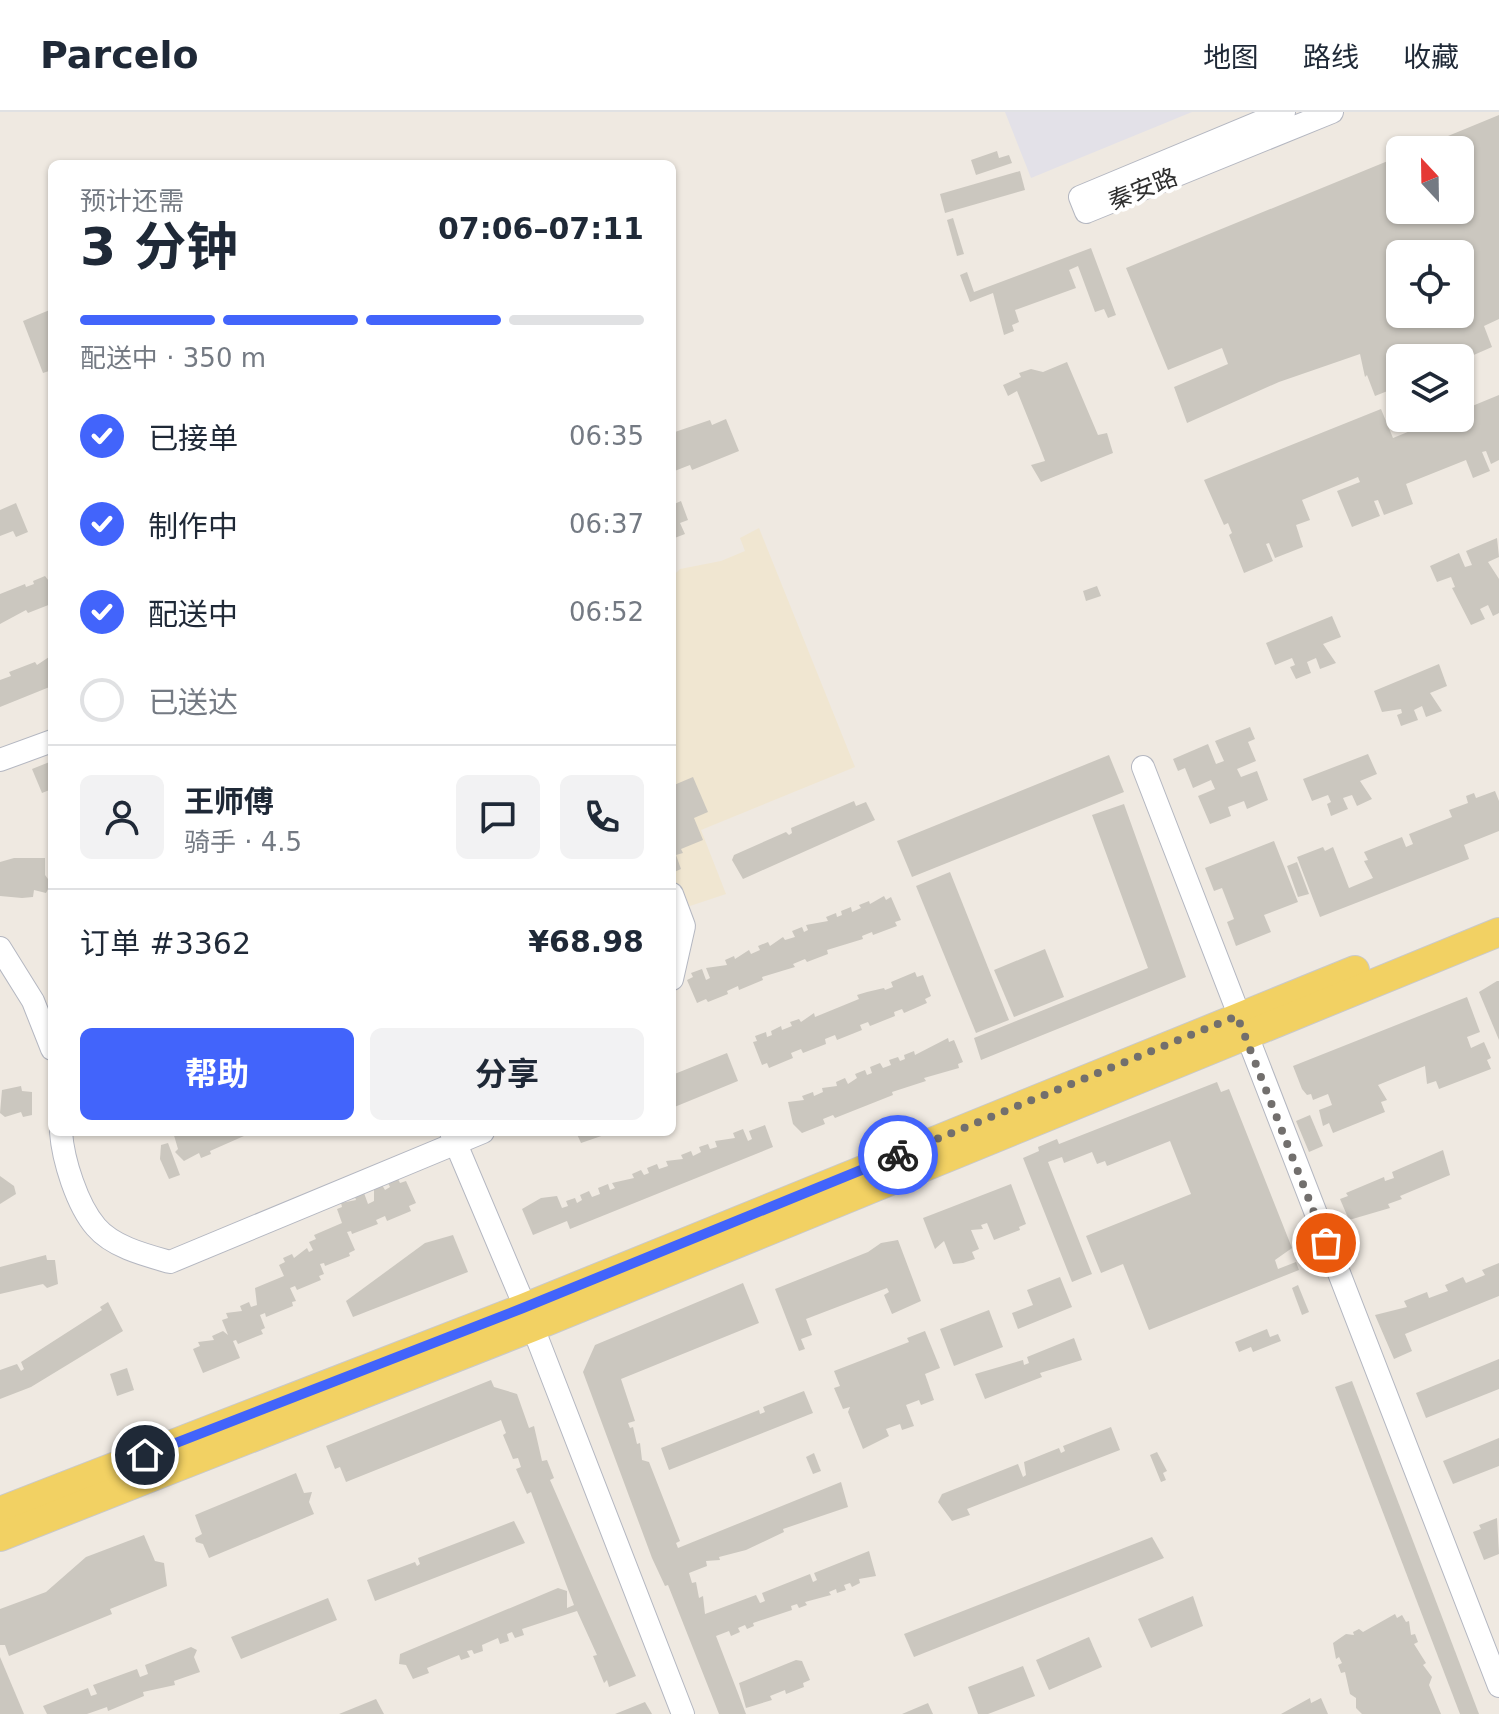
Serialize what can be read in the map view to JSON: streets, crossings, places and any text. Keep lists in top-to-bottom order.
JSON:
{
  "streets": {
    "street": ["秦安路"]
  },
  "north": "top",
  "page": {
    "header": "Parcelo",
    "nav": ["地图", "路线", "收藏"],
    "heading": ["3 分钟", "预计还需", "07:06–07:11"],
    "panel": [
      "王师傅",
      "骑手 · 4.5",
      "订单 #3362",
      "¥68.98"
    ],
    "bar": "配送中 · 350 m",
    "list": [
      ["已接单", "06:35"],
      ["制作中", "06:37"],
      ["配送中", "06:52"],
      "已送达"
    ],
    "buttons": ["帮助", "分享"]
  }
}
